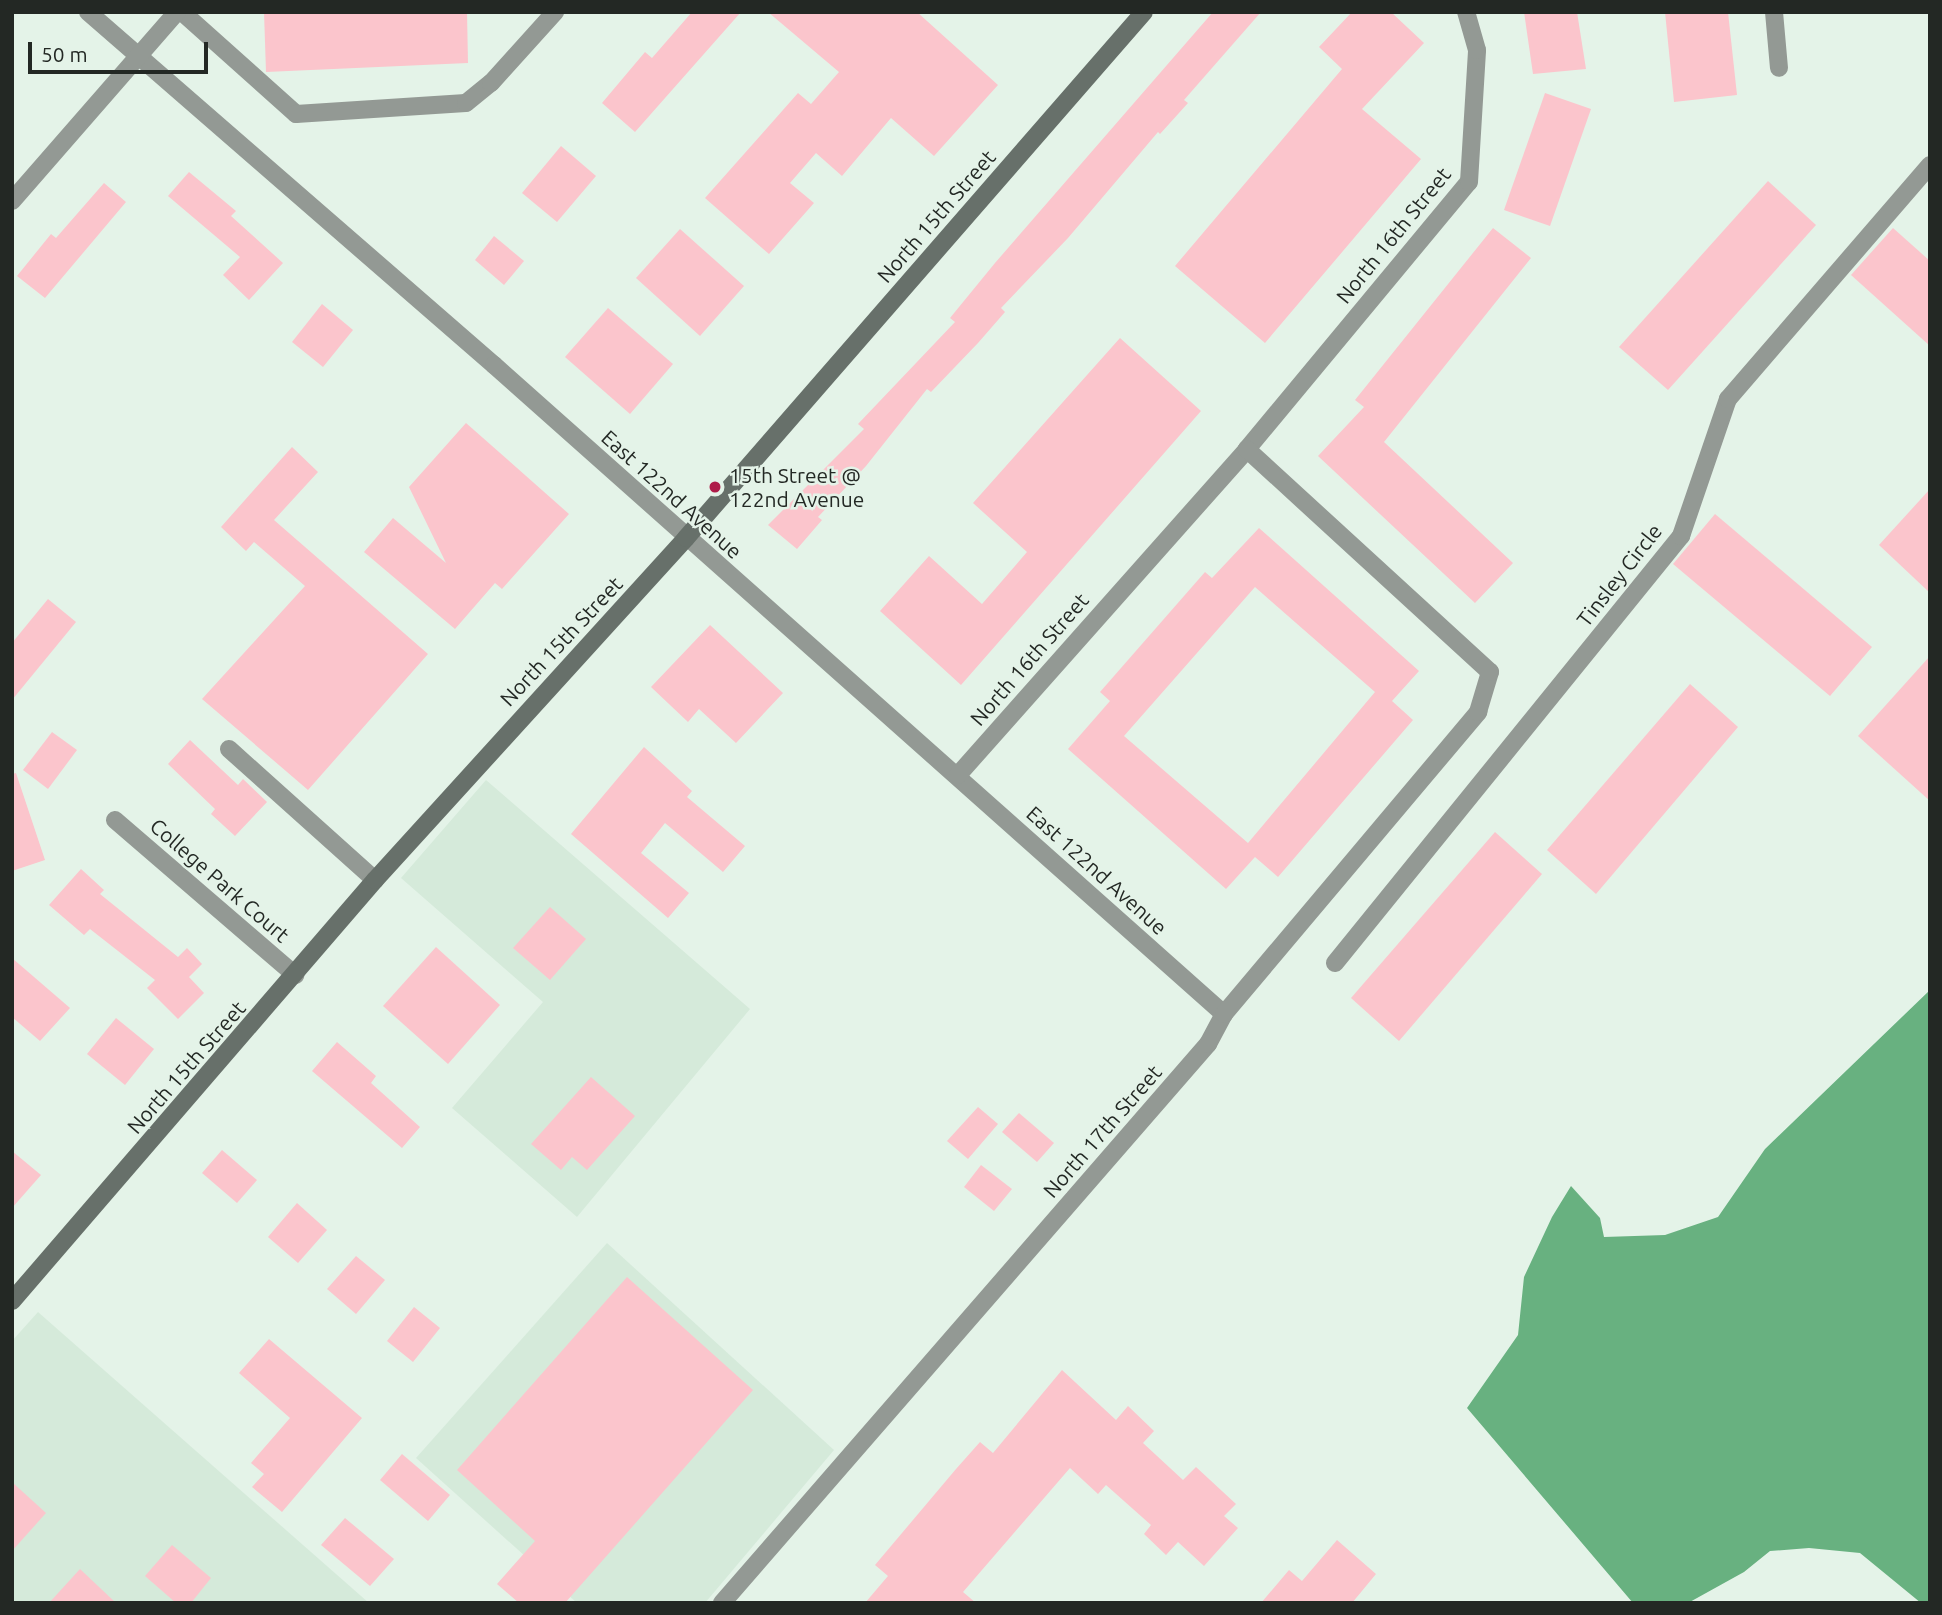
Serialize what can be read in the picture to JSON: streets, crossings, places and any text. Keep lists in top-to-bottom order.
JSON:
{
  "streets": {
    "street": [
      "North 15th Street",
      "North 16th Street",
      "East 122nd Avenue",
      "Tinsley Circle",
      "College Park Court",
      "North 17th Street"
    ]
  },
  "crossings": [
    ["North 15th Street", "East 122nd Avenue"],
    ["North 15th Street", "College Park Court"],
    ["North 16th Street", "East 122nd Avenue"],
    ["North 16th Street", "North 17th Street"],
    ["East 122nd Avenue", "North 17th Street"]
  ],
  "places": ["15th Street @ 122nd Avenue"],
  "scale_bar": "50 m"
}
